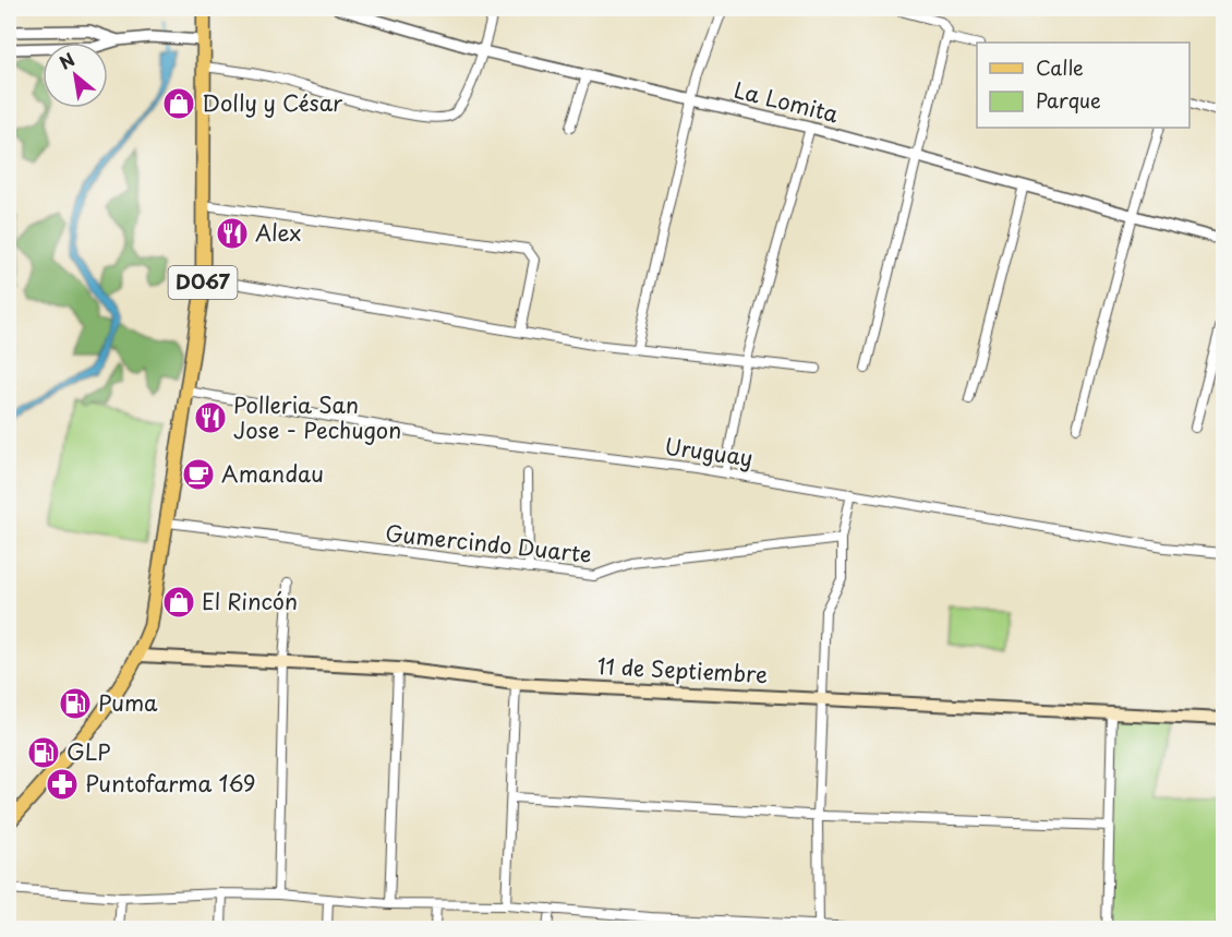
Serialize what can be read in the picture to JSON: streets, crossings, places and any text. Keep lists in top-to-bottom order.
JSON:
{
  "streets": {
    "main road": ["D067", "11 de Septiembre"],
    "street": ["La Lomita", "Uruguay", "Gumercindo Duarte"]
  },
  "crossings": [
    ["D067", "Uruguay"],
    ["D067", "Gumercindo Duarte"],
    ["D067", "11 de Septiembre"]
  ],
  "places": {
    "shop": ["Dolly y César", "El Rincón"],
    "restaurant": ["Alex", "Polleria San Jose - Pechugon"],
    "cafe": ["Amandau"],
    "fuel station": ["Puma", "GLP"],
    "pharmacy": ["Puntofarma 169"]
  },
  "legend": ["Calle", "Parque"],
  "north": "top left"
}
